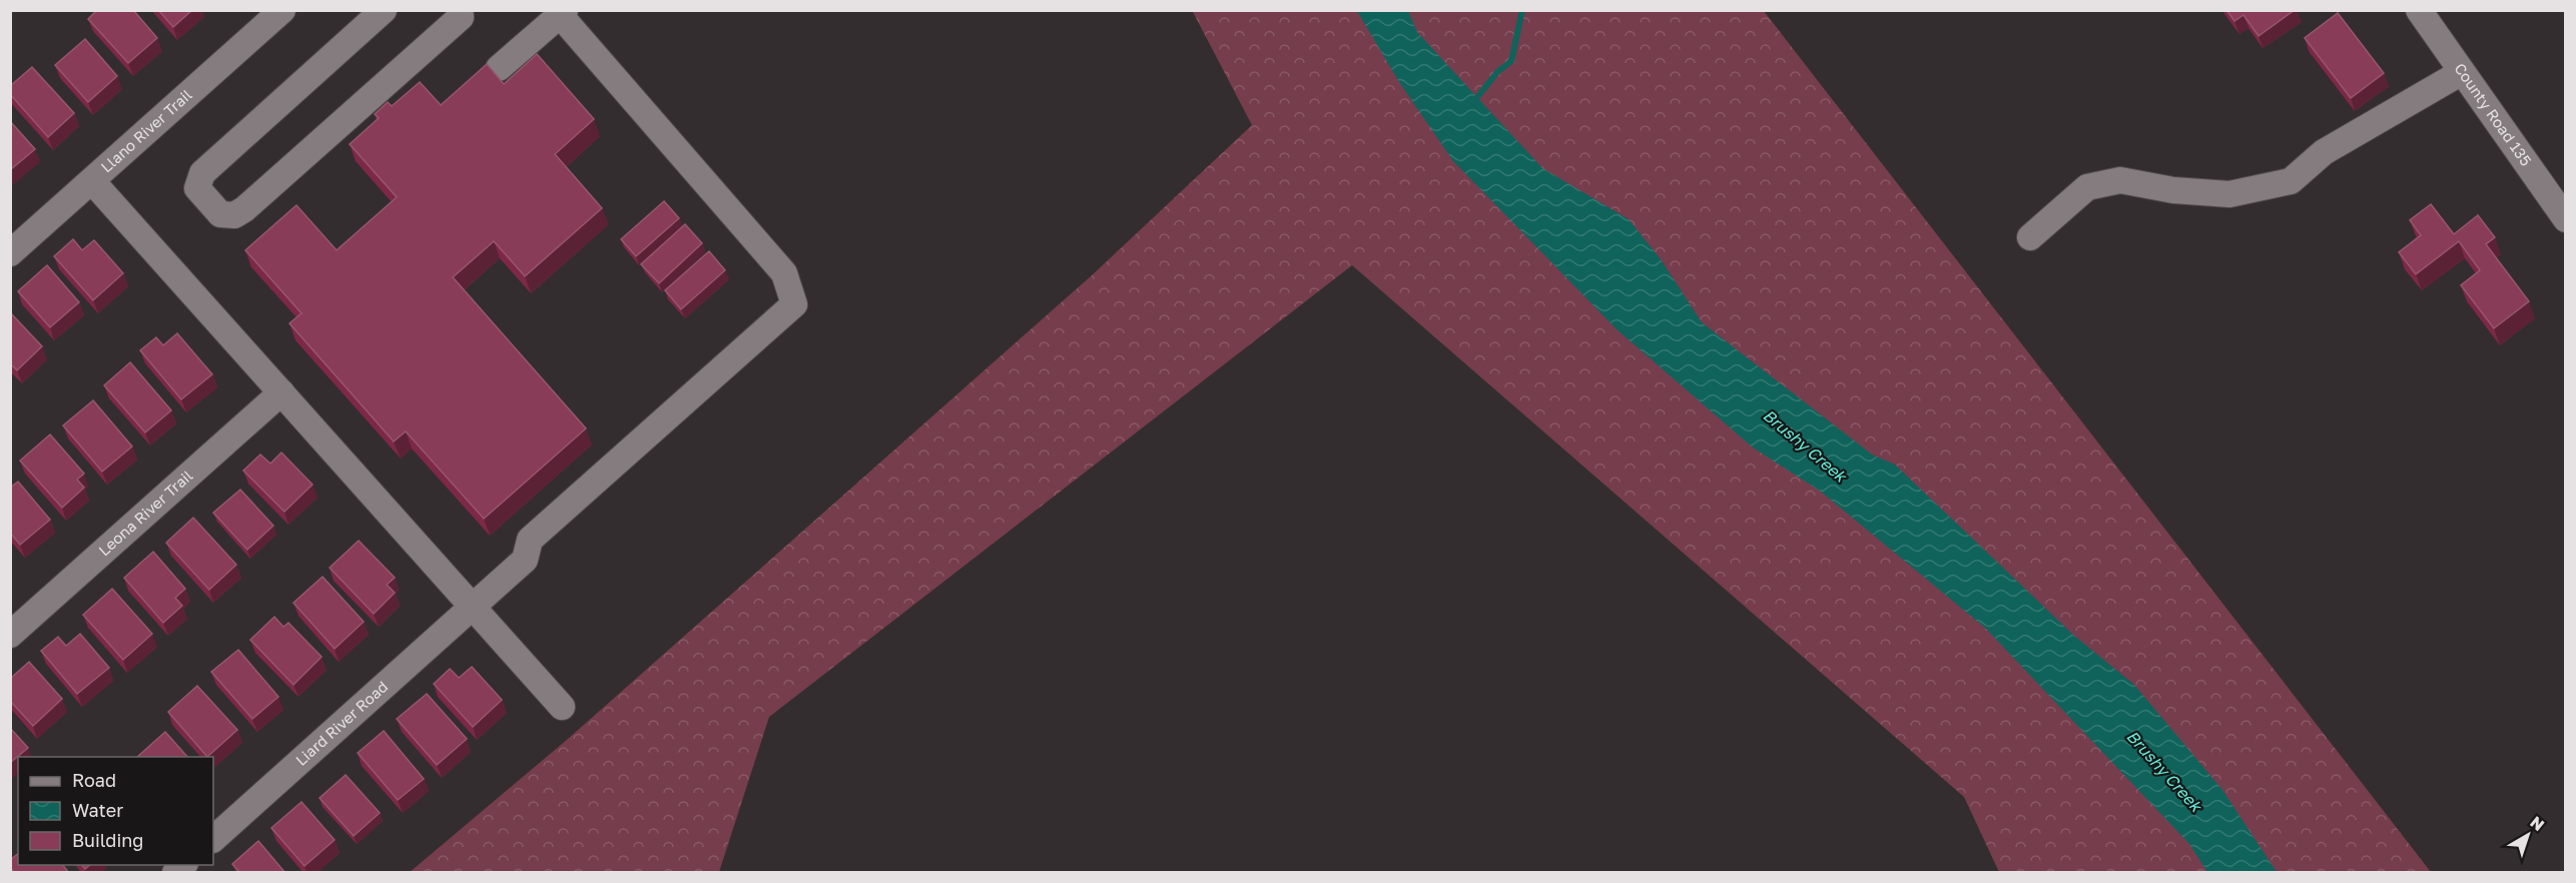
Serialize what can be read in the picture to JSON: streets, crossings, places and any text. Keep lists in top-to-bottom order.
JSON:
{
  "streets": {
    "street": [
      "County Road 135",
      "Llano River Trail",
      "Leona River Trail",
      "Liard River Road"
    ]
  },
  "water": ["Brushy Creek"],
  "legend": ["Road", "Water", "Building"],
  "north": "top right"
}
